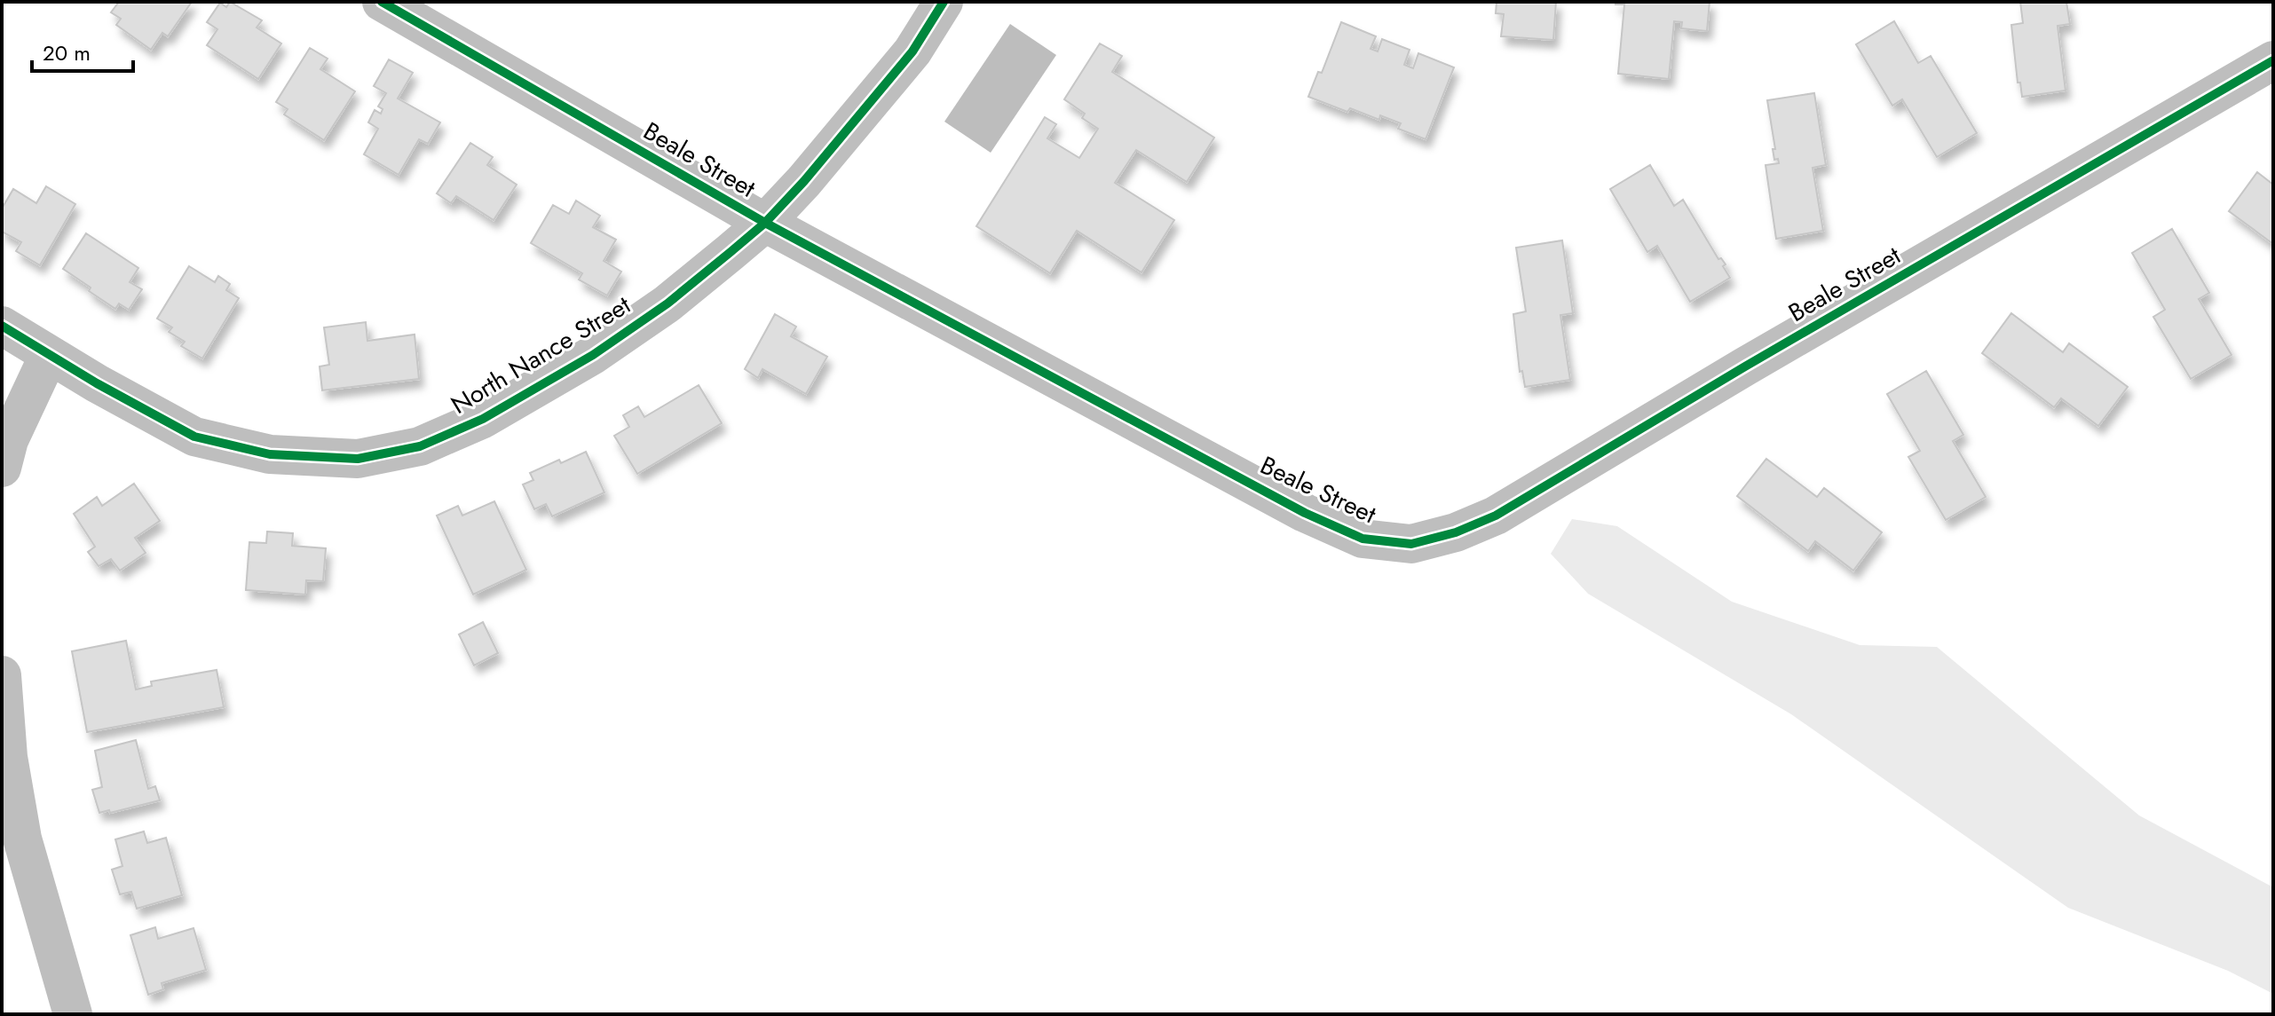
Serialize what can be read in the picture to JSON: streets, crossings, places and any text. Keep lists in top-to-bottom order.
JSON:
{
  "streets": {
    "street": ["Beale Street", "North Nance Street"]
  },
  "crossings": [
    ["Beale Street", "North Nance Street"]
  ],
  "scale_bar": "20 m"
}
